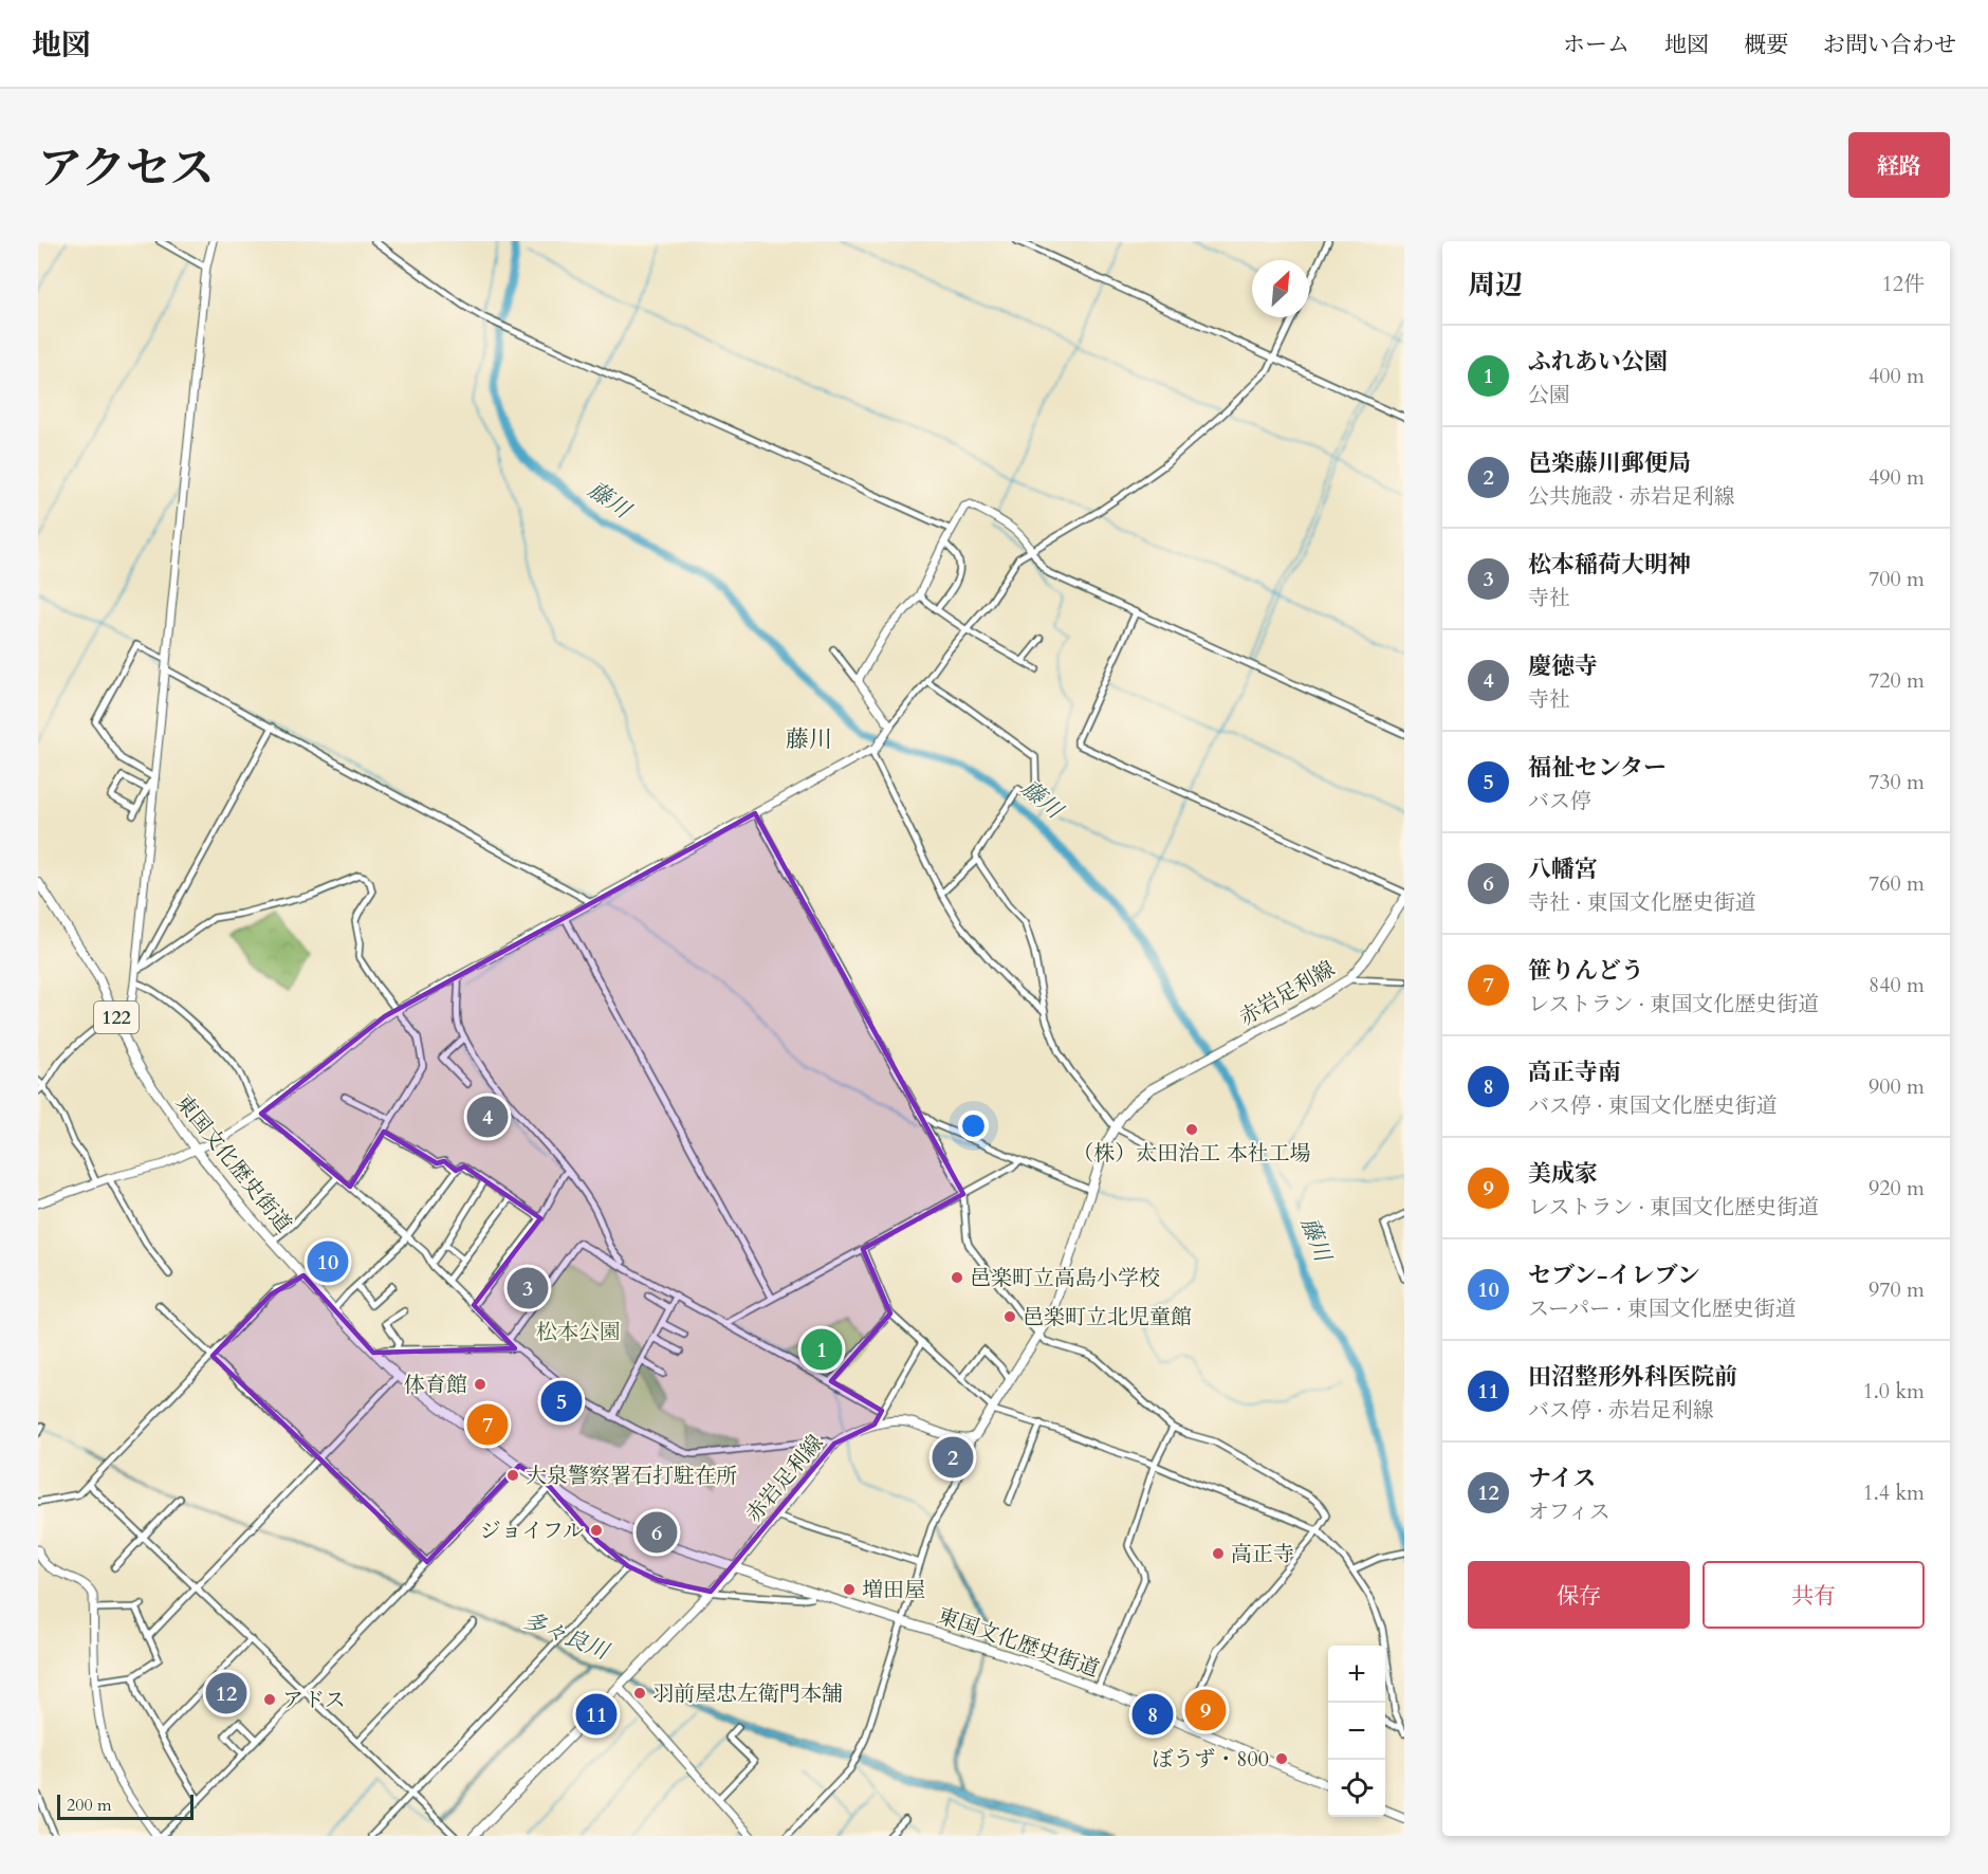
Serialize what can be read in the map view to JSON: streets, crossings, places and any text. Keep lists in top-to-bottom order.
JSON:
{
  "streets": {
    "highway": ["122", "東国文化歴史街道"],
    "main road": ["赤岩足利線"]
  },
  "crossings": [
    ["赤岩足利線", "東国文化歴史街道"]
  ],
  "districts": ["藤川"],
  "water": ["藤川", "多々良川"],
  "parks": ["松本公園"],
  "places": [
    "（株）太田治工 本社工場",
    "邑楽町立高島小学校",
    "邑楽町立北児童館",
    "体育館",
    "大泉警察署石打駐在所",
    "ジョイフル",
    "高正寺",
    "増田屋",
    "羽前屋忠左衛門本舗",
    "アドス",
    "ぼうず・800"
  ],
  "scale_bar": "200 m",
  "north": "top right",
  "page": {
    "header": "地図",
    "nav": [
      "ホーム",
      "地図",
      "概要",
      "お問い合わせ"
    ],
    "title": "アクセス",
    "buttons": [
      "経路",
      ["保存", "共有"]
    ],
    "heading": ["周辺", "12件"],
    "list": [
      {
        "mark": "1",
        "name": "ふれあい公園",
        "note": "公園",
        "value": "400 m"
      },
      {
        "mark": "2",
        "name": "邑楽藤川郵便局",
        "note": "公共施設 · 赤岩足利線",
        "value": "490 m"
      },
      {
        "mark": "3",
        "name": "松本稲荷大明神",
        "note": "寺社",
        "value": "700 m"
      },
      {
        "mark": "4",
        "name": "慶徳寺",
        "note": "寺社",
        "value": "720 m"
      },
      {
        "mark": "5",
        "name": "福祉センター",
        "note": "バス停",
        "value": "730 m"
      },
      {
        "mark": "6",
        "name": "八幡宮",
        "note": "寺社 · 東国文化歴史街道",
        "value": "760 m"
      },
      {
        "mark": "7",
        "name": "笹りんどう",
        "note": "レストラン · 東国文化歴史街道",
        "value": "840 m"
      },
      {
        "mark": "8",
        "name": "高正寺南",
        "note": "バス停 · 東国文化歴史街道",
        "value": "900 m"
      },
      {
        "mark": "9",
        "name": "美成家",
        "note": "レストラン · 東国文化歴史街道",
        "value": "920 m"
      },
      {
        "mark": "10",
        "name": "セブン-イレブン",
        "note": "スーパー · 東国文化歴史街道",
        "value": "970 m"
      },
      {
        "mark": "11",
        "name": "田沼整形外科医院前",
        "note": "バス停 · 赤岩足利線",
        "value": "1.0 km"
      },
      {
        "mark": "12",
        "name": "ナイス",
        "note": "オフィス",
        "value": "1.4 km"
      }
    ],
    "pins": [
      "4",
      "10",
      "3",
      "1",
      "5",
      "7",
      "2",
      "6",
      "12",
      "9",
      "8",
      "11"
    ],
    "map_buttons": ["+", "−"],
    "scale": "200 m"
  }
}
